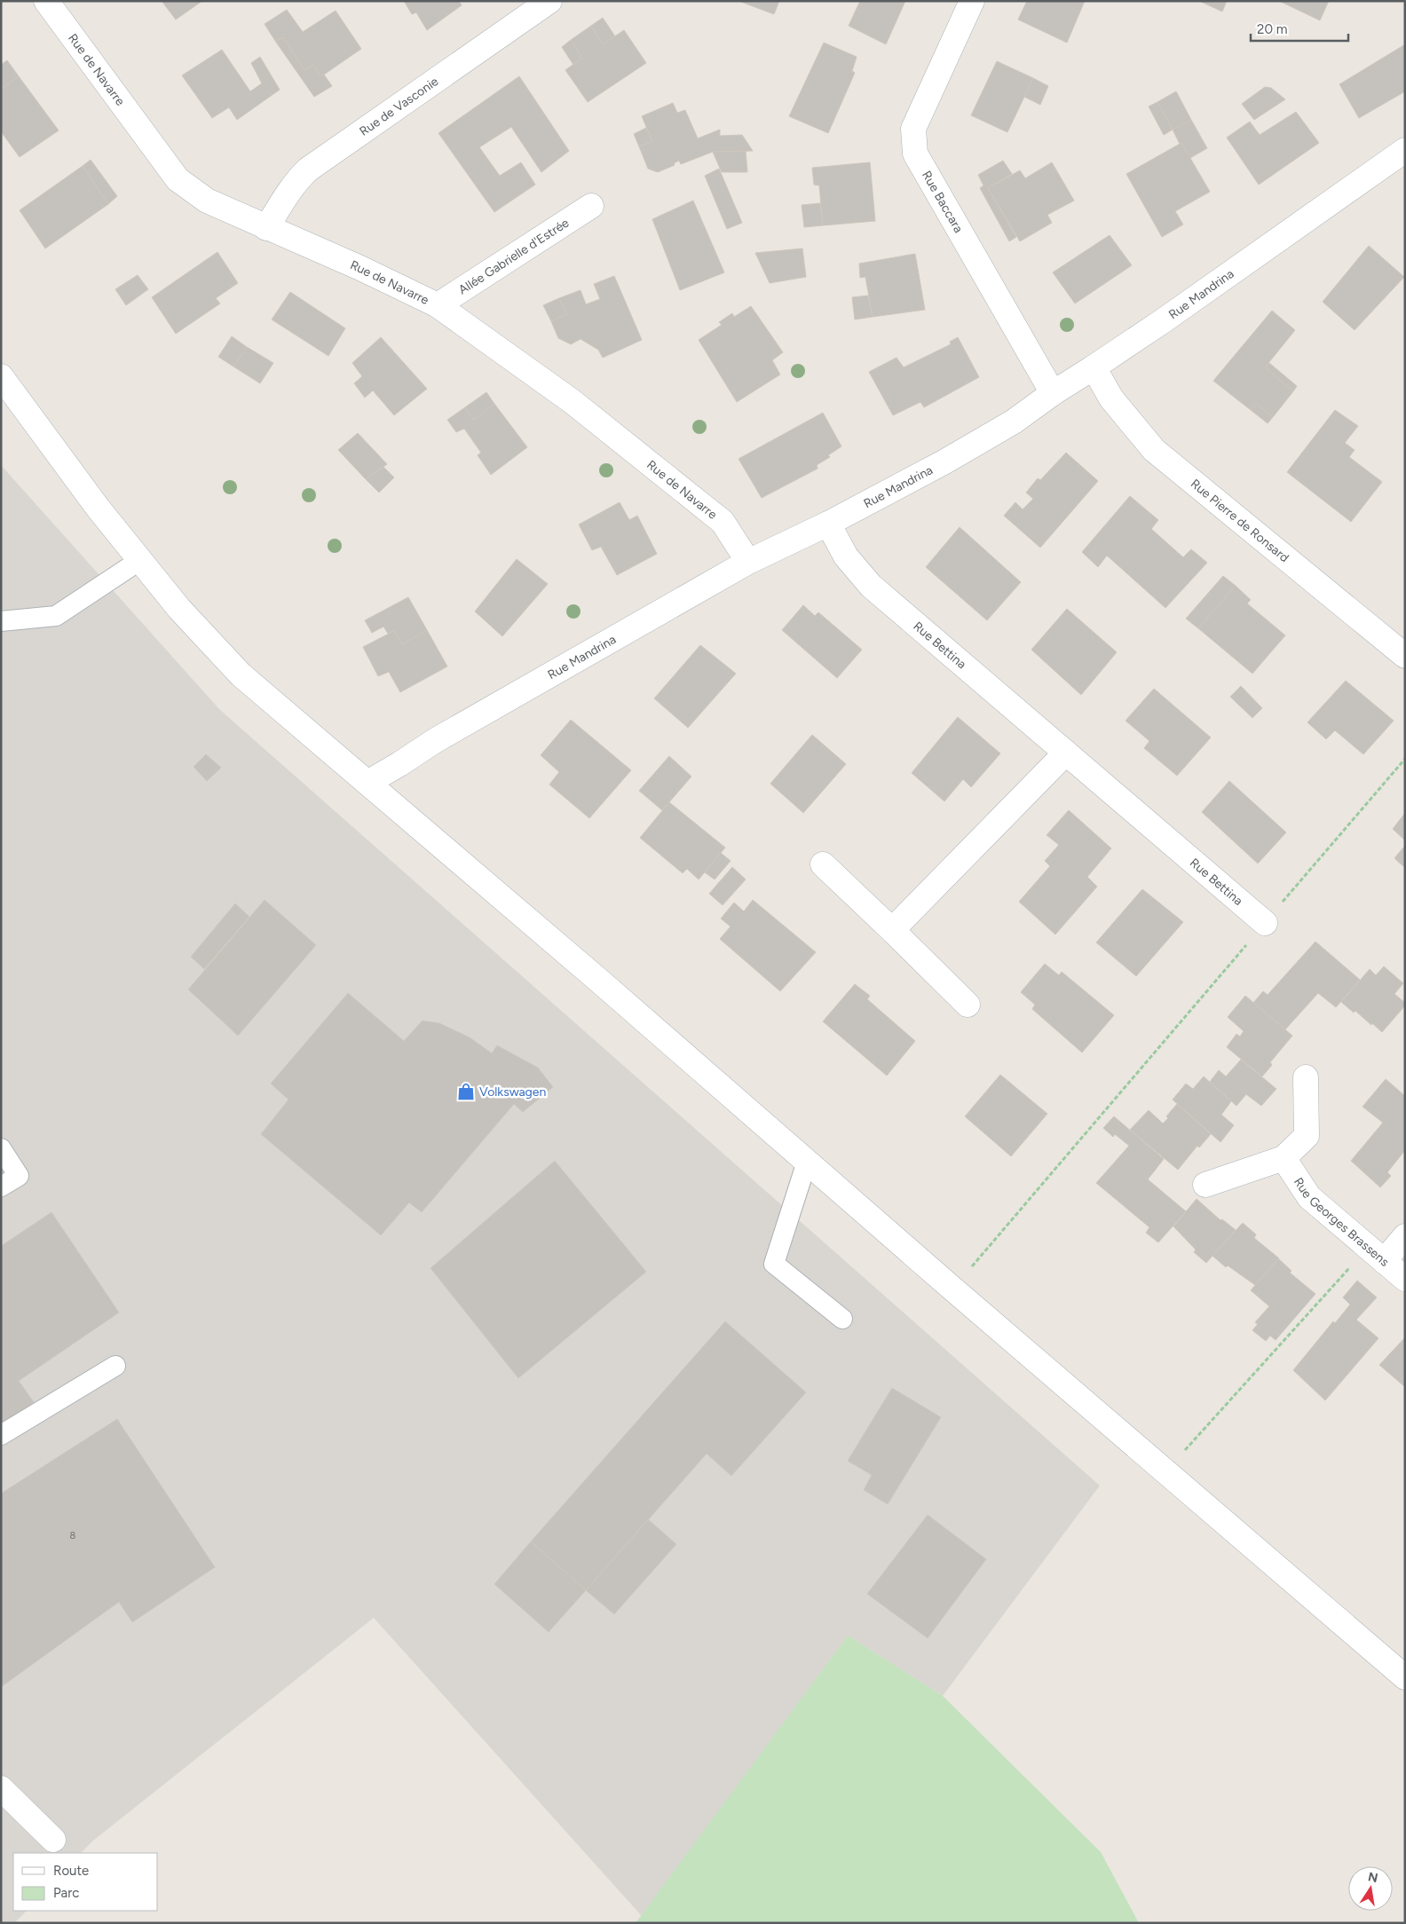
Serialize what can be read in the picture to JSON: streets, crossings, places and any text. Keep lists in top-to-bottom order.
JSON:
{
  "streets": {
    "street": [
      "Rue de Navarre",
      "Rue de Vasconie",
      "Rue Baccara",
      "Allée Gabrielle d'Estrée",
      "Rue Mandrina",
      "Rue Pierre de Ronsard",
      "Rue Bettina",
      "Rue Georges Brassens"
    ]
  },
  "crossings": [
    ["Rue de Navarre", "Rue de Vasconie"],
    ["Rue de Navarre", "Allée Gabrielle d'Estrée"],
    ["Rue de Navarre", "Rue Mandrina"],
    ["Rue Baccara", "Rue Mandrina"],
    ["Rue Mandrina", "Rue Pierre de Ronsard"],
    ["Rue Mandrina", "Rue Bettina"]
  ],
  "places": {
    "shop": ["Volkswagen"]
  },
  "house_numbers": ["8"],
  "legend": ["Route", "Parc"],
  "scale_bar": "20 m",
  "north": "top"
}
